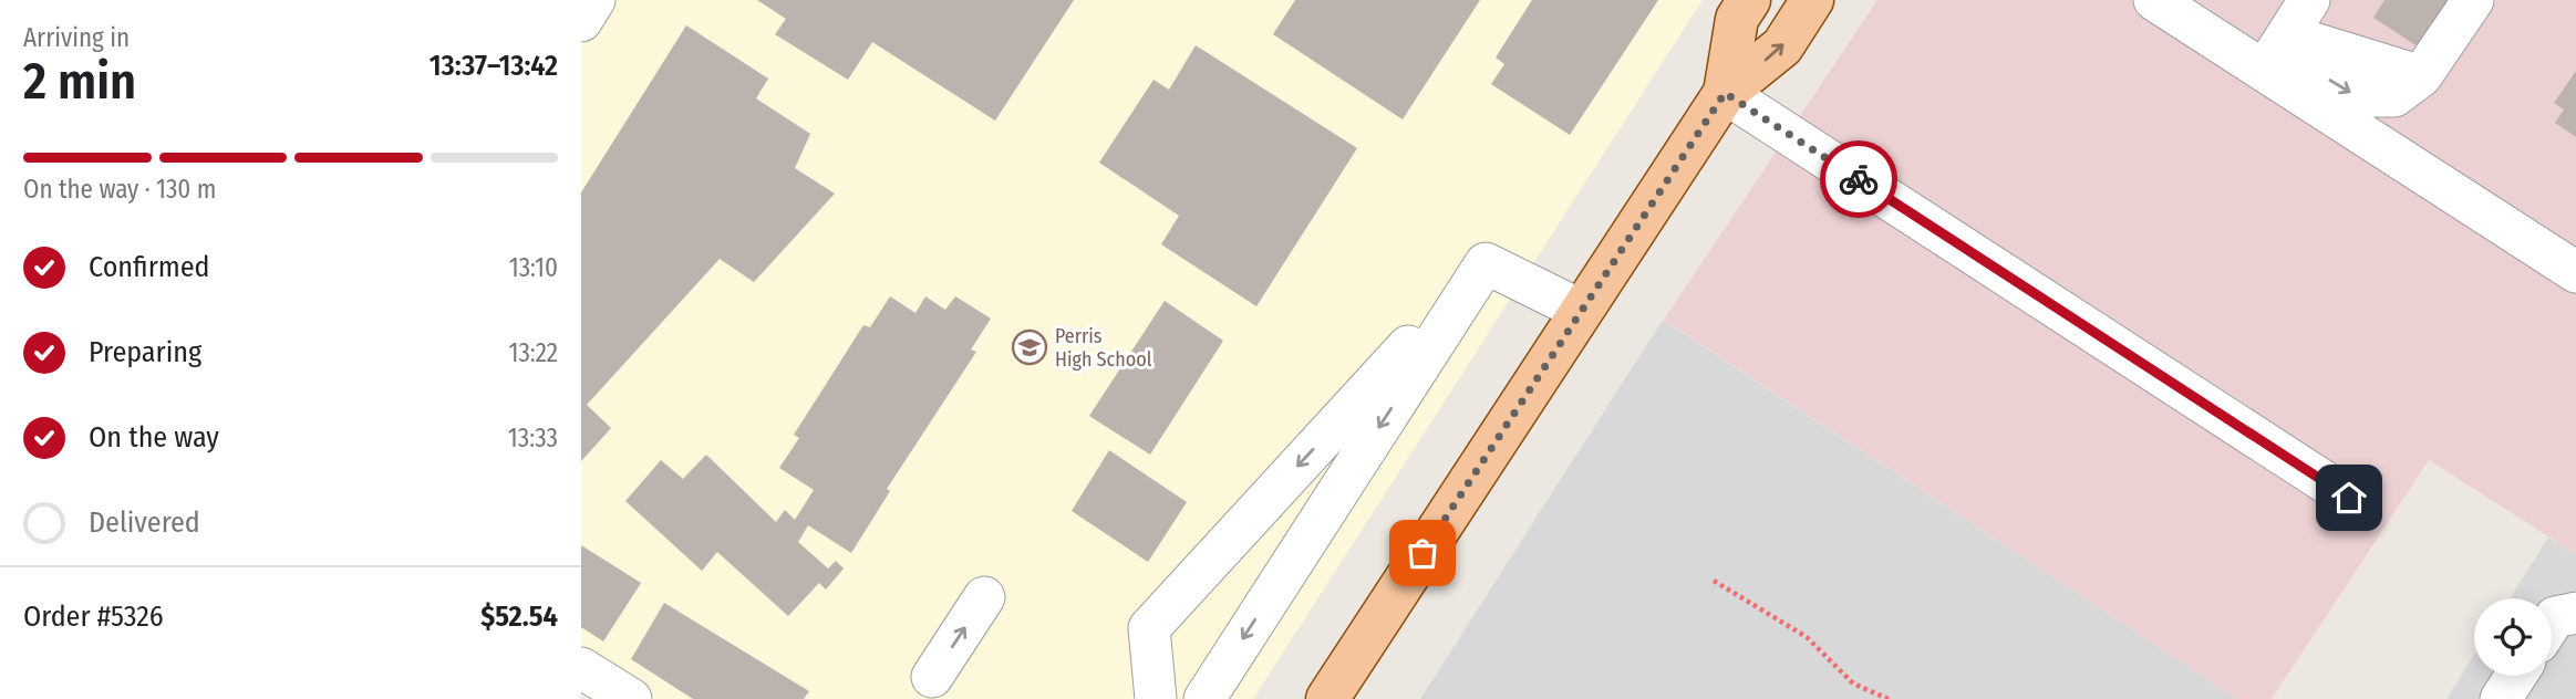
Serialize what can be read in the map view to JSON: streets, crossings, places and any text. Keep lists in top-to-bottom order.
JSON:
{
  "places": {
    "school or university": ["Perris High School"]
  },
  "page": {
    "heading": ["2 min", "Arriving in", "13:37–13:42"],
    "panel": ["Order #5326", "$52.54"],
    "bar": "On the way · 130 m",
    "list": [
      ["Confirmed", "13:10"],
      ["Preparing", "13:22"],
      ["On the way", "13:33"],
      "Delivered"
    ]
  }
}
